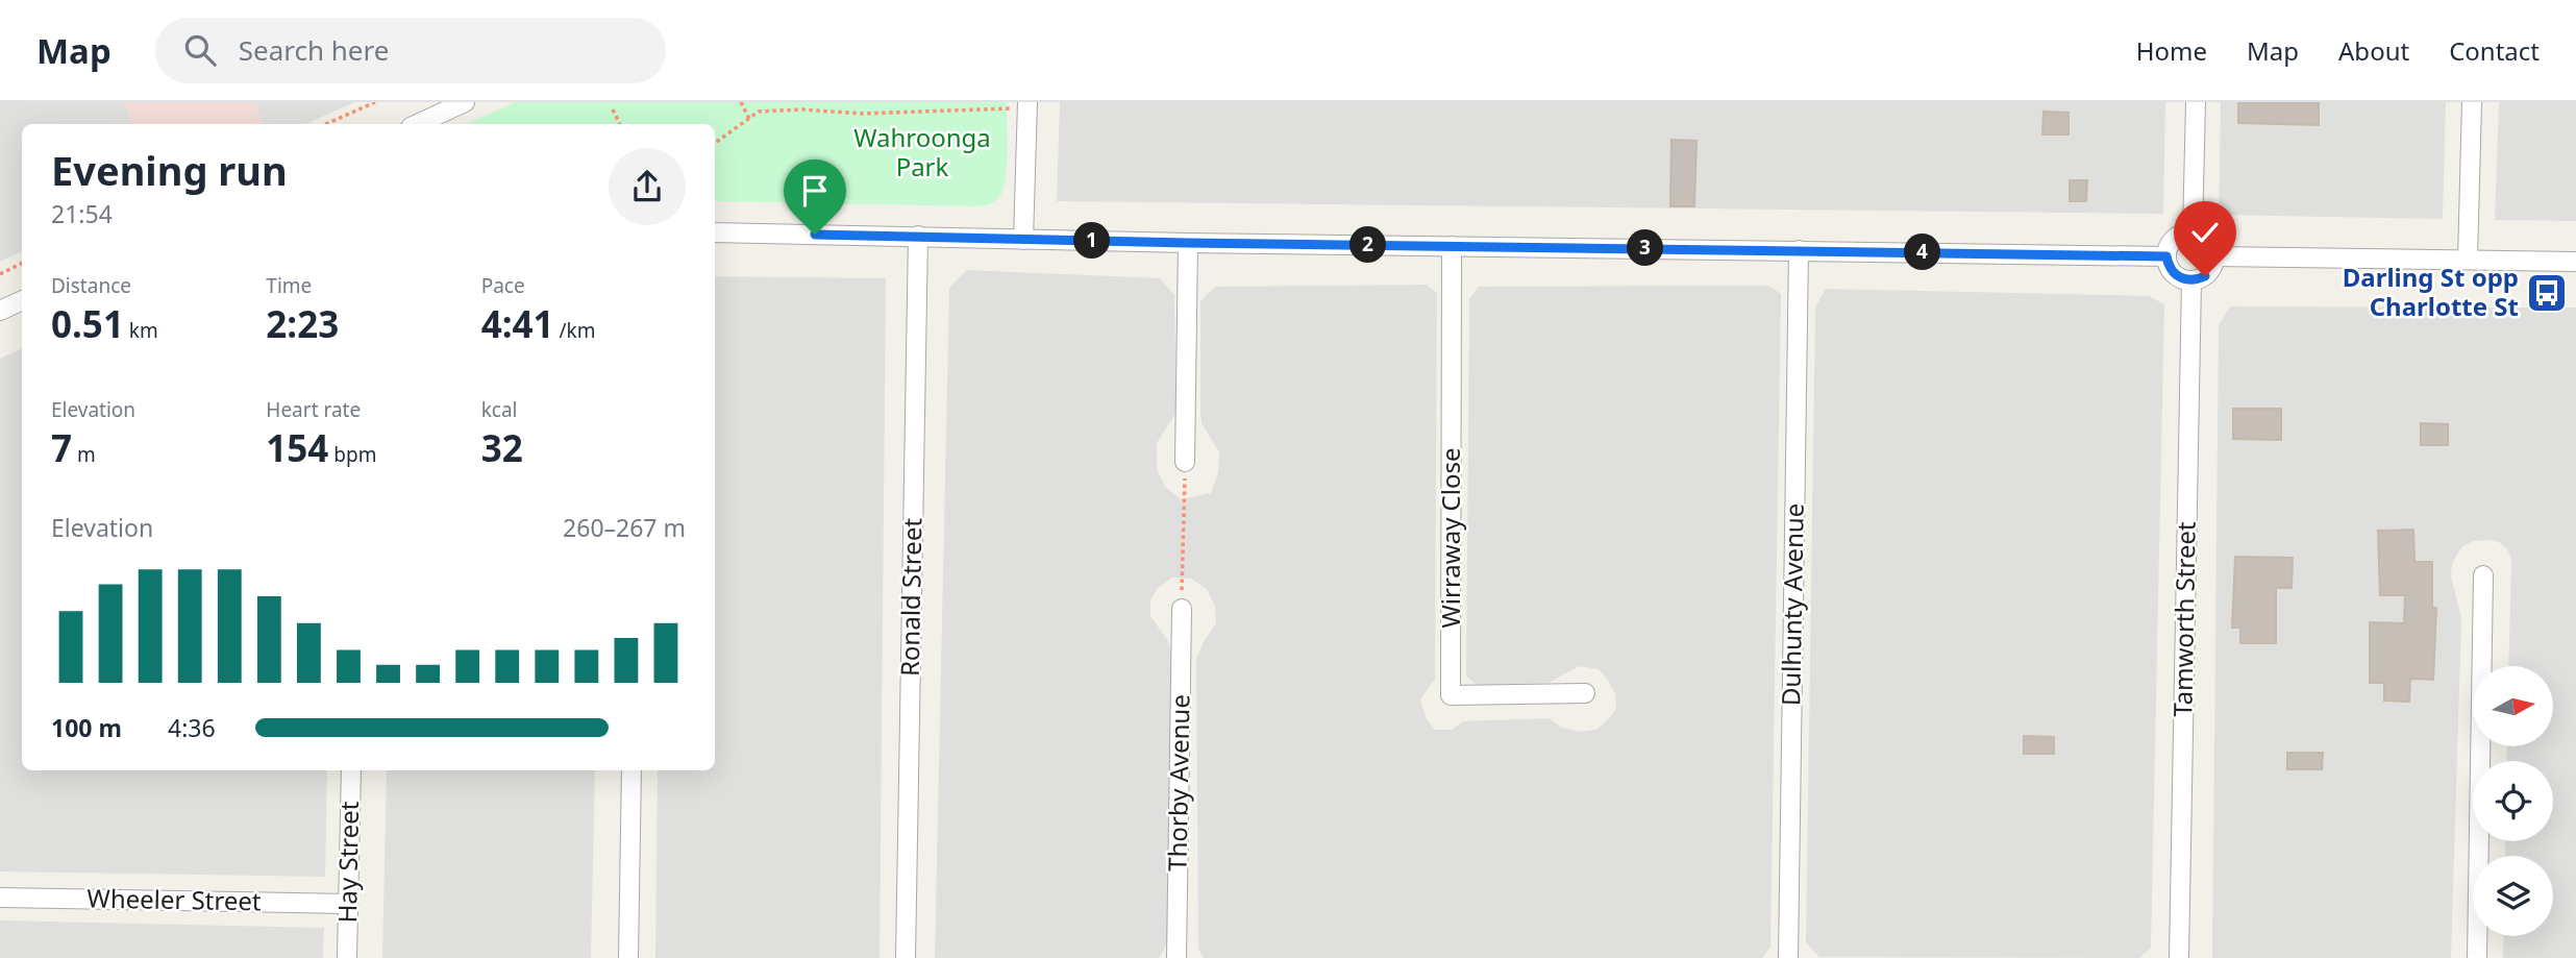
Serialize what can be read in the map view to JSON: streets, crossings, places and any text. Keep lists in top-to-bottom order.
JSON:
{
  "streets": {
    "street": [
      "Wirraway Close",
      "Ronald Street",
      "Dulhunty Avenue",
      "Tamworth Street",
      "Thorby Avenue",
      "Hay Street",
      "Wheeler Street"
    ]
  },
  "crossings": [
    ["Hay Street", "Wheeler Street"]
  ],
  "parks": ["Wahroonga Park"],
  "places": {
    "bus stop": ["Darling St opp Charlotte St"]
  },
  "north": "right",
  "page": {
    "header": "Map",
    "search": "Search here",
    "nav": [
      "Home",
      "Map",
      "About",
      "Contact"
    ],
    "heading": ["Evening run", "21:54"],
    "pins": [
      "1",
      "2",
      "3",
      "4"
    ],
    "stats": [
      ["Distance", "0.51 km"],
      ["Time", "2:23"],
      ["Pace", "4:41 /km"],
      ["Elevation", "7 m"],
      ["Heart rate", "154 bpm"],
      ["kcal", "32"]
    ],
    "chart": ["Elevation", "260–267 m"],
    "list": [
      {
        "name": "100 m",
        "note": "4:36"
      }
    ]
  }
}
